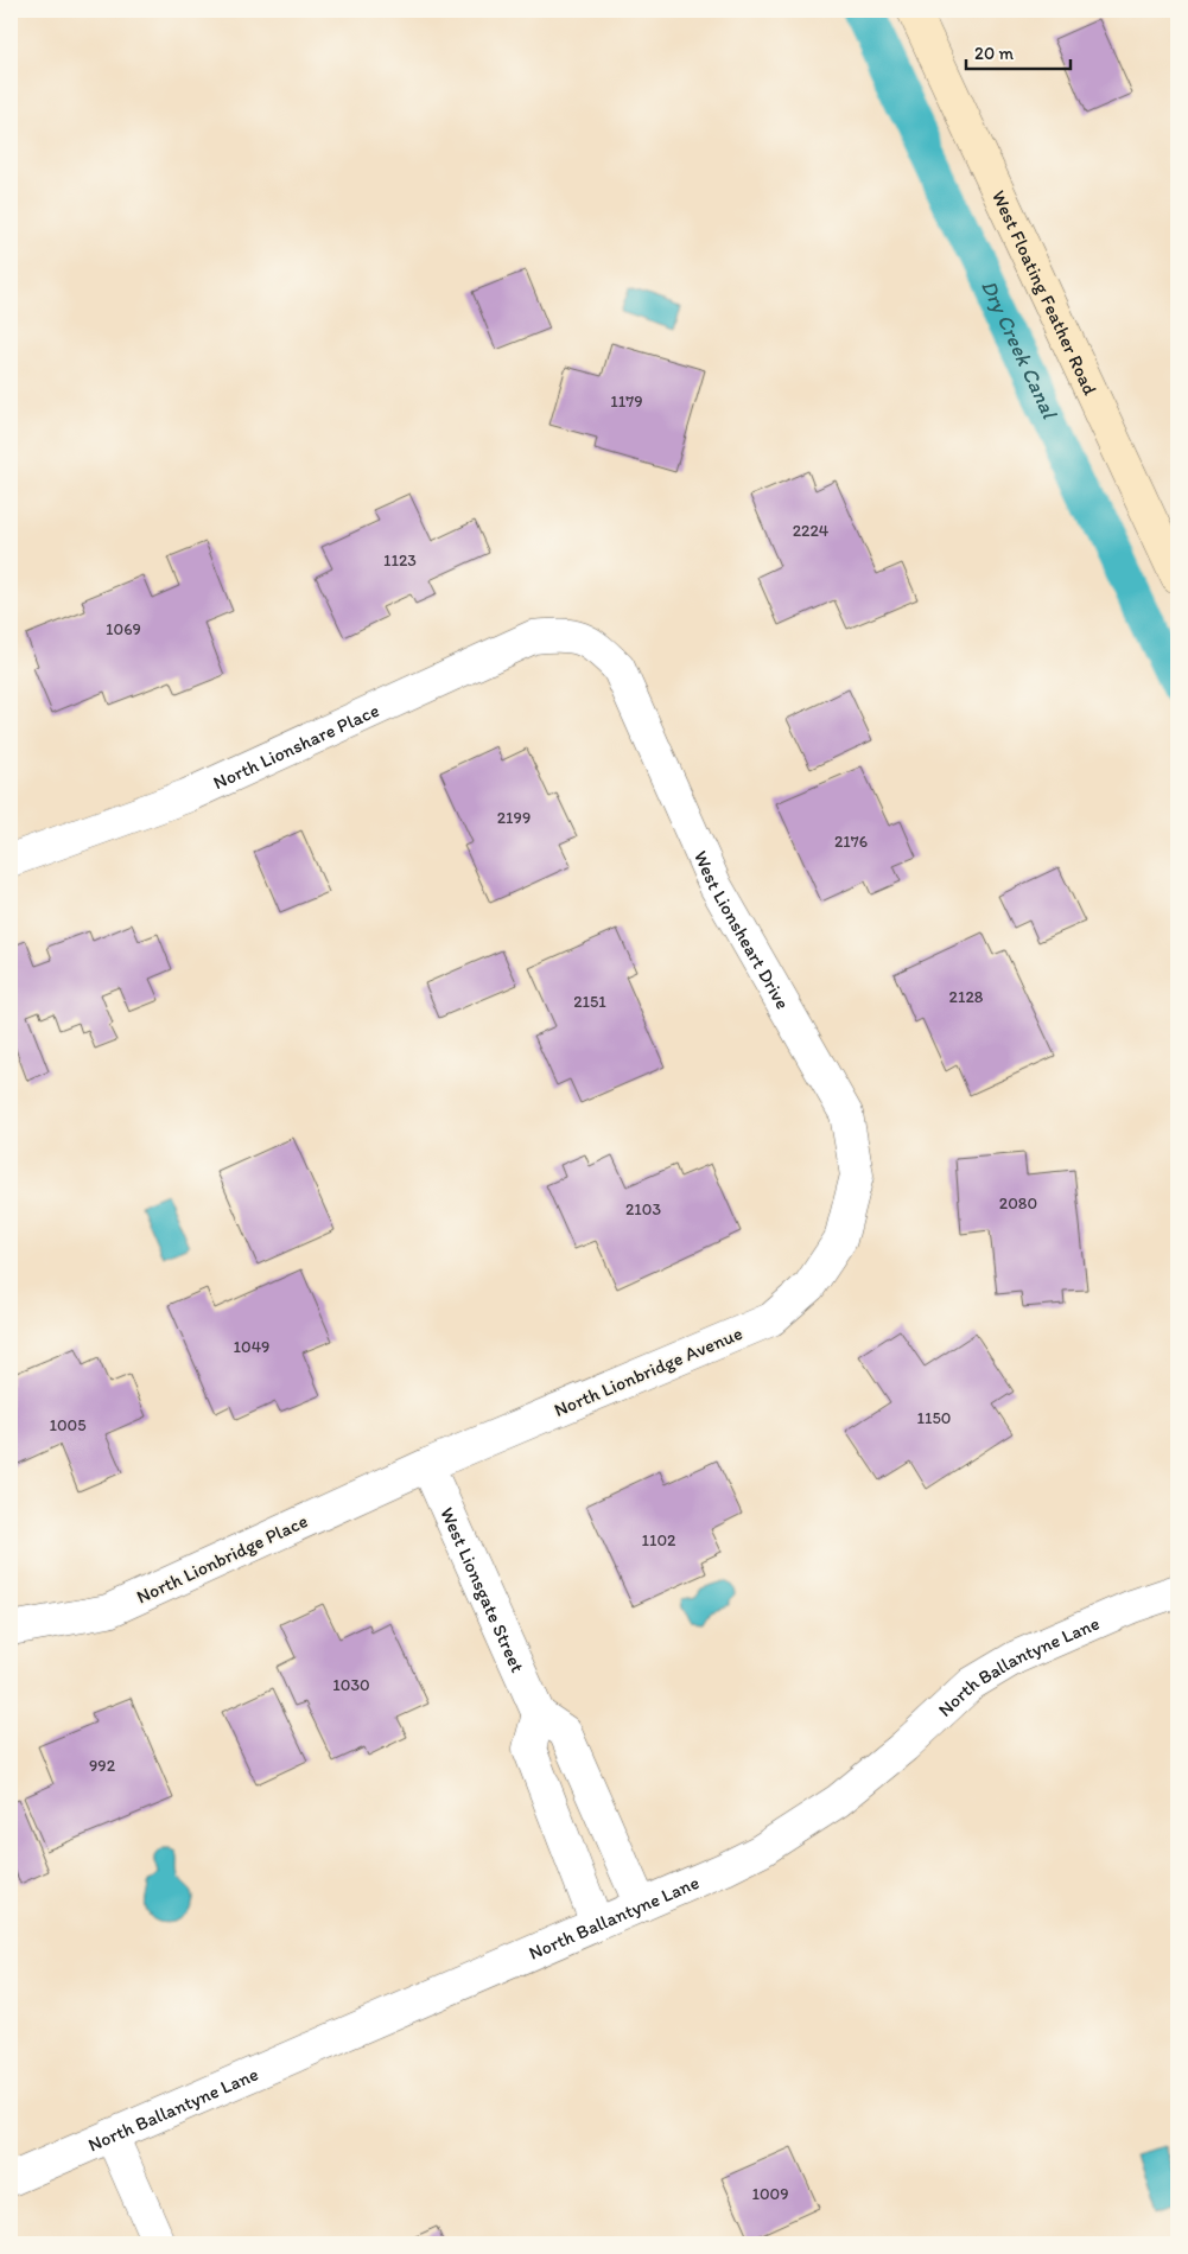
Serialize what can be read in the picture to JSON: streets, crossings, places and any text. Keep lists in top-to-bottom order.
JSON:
{
  "streets": {
    "main road": ["West Floating Feather Road"],
    "street": [
      "North Lionshare Place",
      "West Lionsheart Drive",
      "North Lionbridge Avenue",
      "North Lionbridge Place",
      "West Lionsgate Street",
      "North Ballantyne Lane"
    ]
  },
  "crossings": [
    ["North Lionshare Place", "West Lionsheart Drive"],
    ["West Lionsheart Drive", "North Lionbridge Avenue"],
    ["North Lionbridge Avenue", "North Lionbridge Place"],
    ["North Lionbridge Avenue", "West Lionsgate Street"],
    ["North Lionbridge Place", "West Lionsgate Street"]
  ],
  "water": ["Dry Creek Canal"],
  "house_numbers": [
    "1179",
    "2224",
    "1123",
    "1069",
    "2199",
    "2176",
    "2128",
    "2151",
    "2080",
    "2103",
    "1049",
    "1150",
    "1005",
    "1102",
    "1030",
    "992",
    "1009"
  ],
  "scale_bar": "20 m"
}
